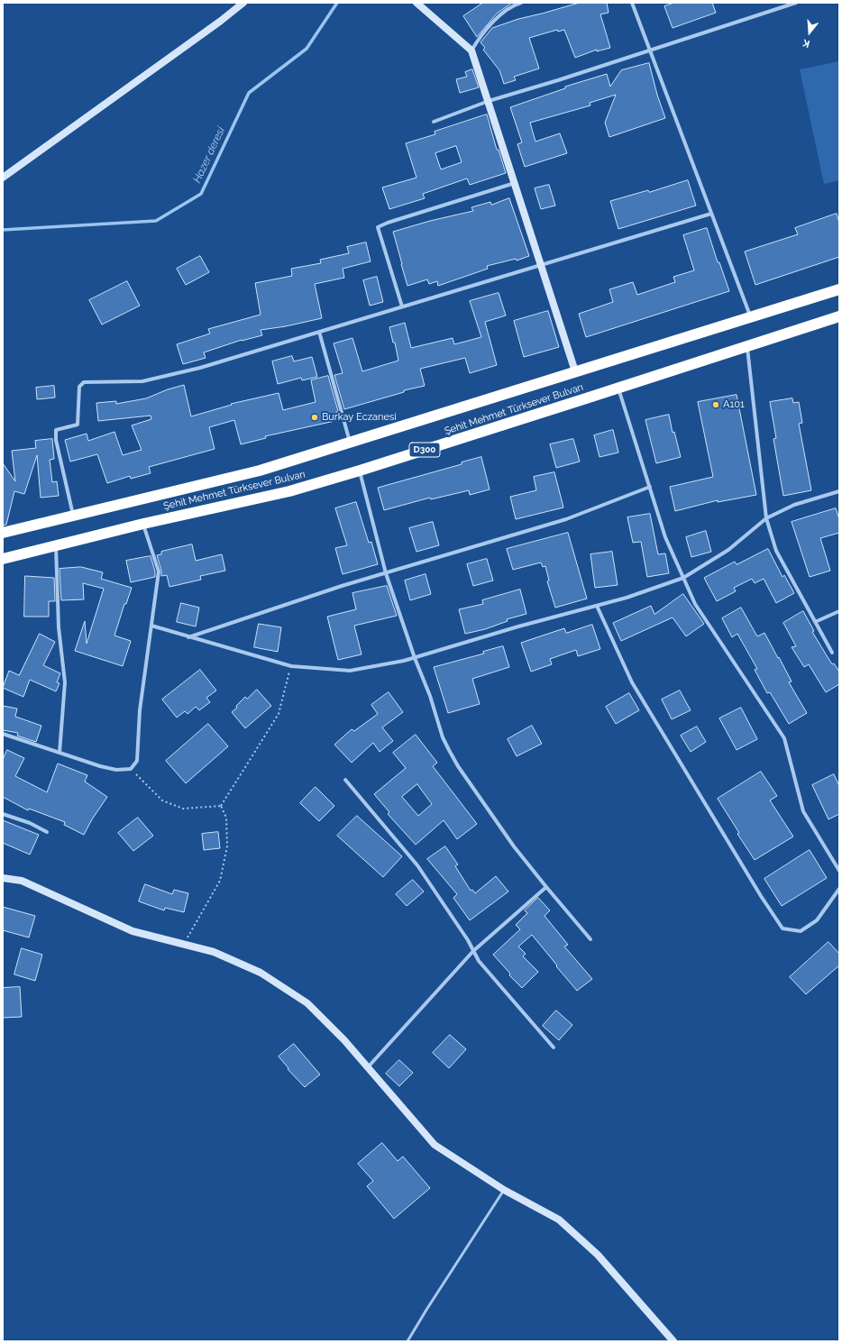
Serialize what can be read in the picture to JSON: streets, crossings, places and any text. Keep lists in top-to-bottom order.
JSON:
{
  "streets": {
    "highway": ["Şehit Mehmet Türksever Bulvarı", "D300"]
  },
  "water": ["Hazer deresi"],
  "places": ["A101", "Burkay Eczanesi"],
  "north": "bottom"
}
